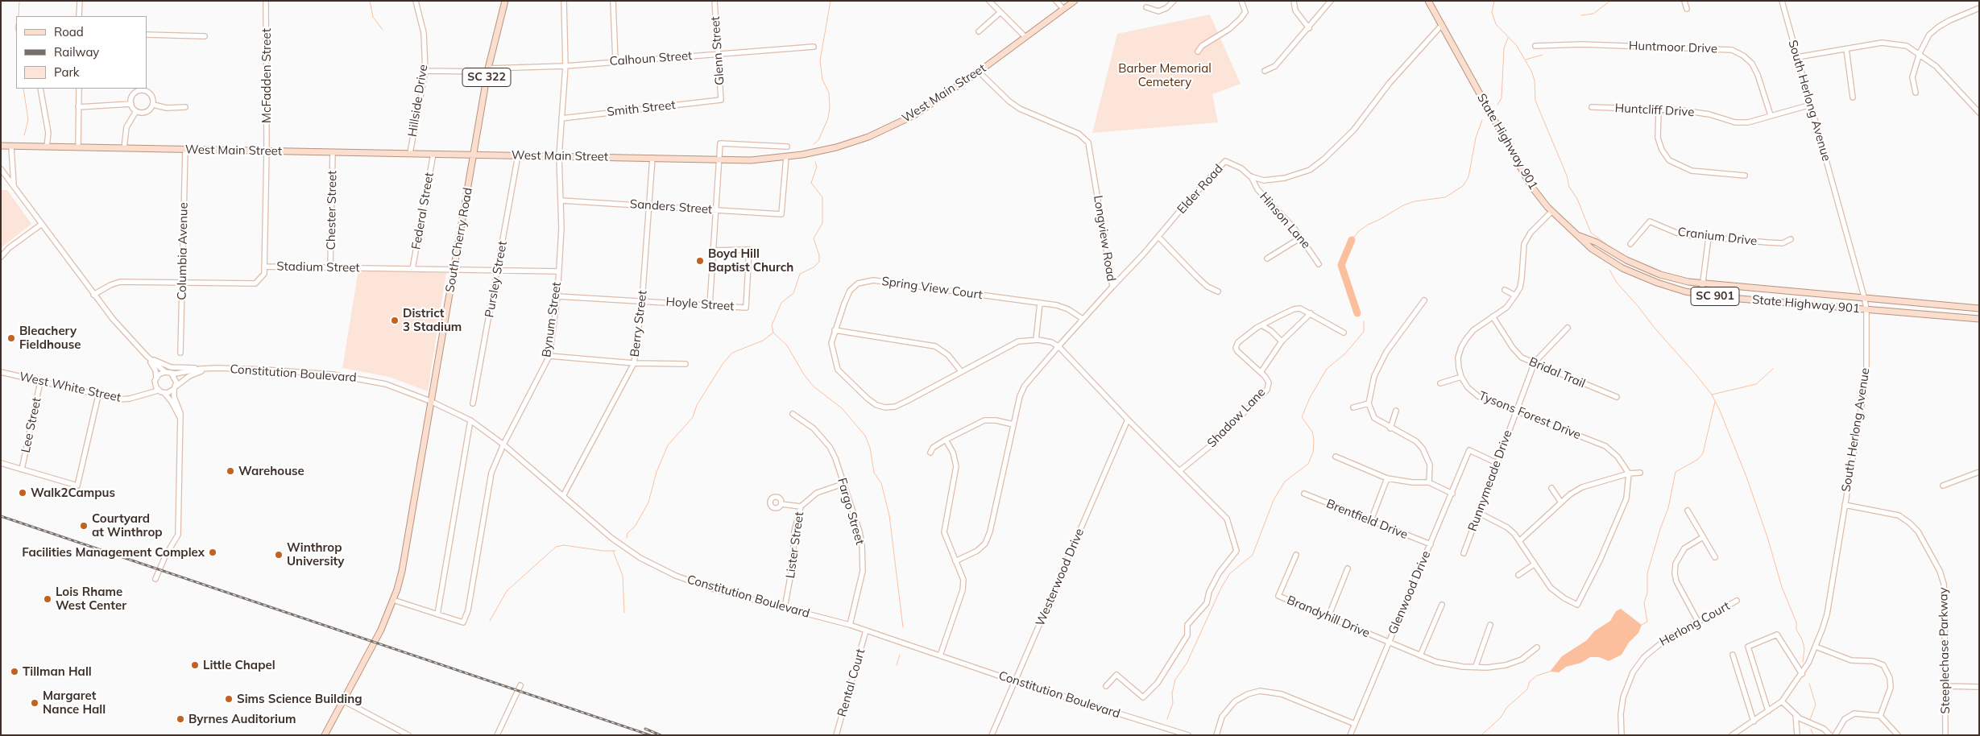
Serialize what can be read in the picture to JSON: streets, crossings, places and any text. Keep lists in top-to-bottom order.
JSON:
{
  "streets": {
    "main road": [
      "SC 322",
      "West Main Street",
      "State Highway 901",
      "South Cherry Road",
      "SC 901"
    ],
    "street": [
      "Huntmoor Drive",
      "Glenn Street",
      "Calhoun Street",
      "McFadden Street",
      "Hillside Drive",
      "South Herlong Avenue",
      "Smith Street",
      "Huntcliff Drive",
      "Elder Road",
      "Sanders Street",
      "Chester Street",
      "Federal Street",
      "Hinson Lane",
      "Cranium Drive",
      "Longview Road",
      "Columbia Avenue",
      "Stadium Street",
      "Pursley Street",
      "Spring View Court",
      "Hoyle Street",
      "Bynum Street",
      "Berry Street",
      "Bridal Trail",
      "Constitution Boulevard",
      "West White Street",
      "Tysons Forest Drive",
      "Shadow Lane",
      "Lee Street",
      "Runnymeade Drive",
      "Fargo Street",
      "Brentfield Drive",
      "Lister Street",
      "Westerwood Drive",
      "Glenwood Drive",
      "Brandyhill Drive",
      "Herlong Court",
      "Steeplechase Parkway",
      "Rental Court"
    ]
  },
  "crossings": [
    ["Huntmoor Drive", "Huntcliff Drive"],
    ["Glenn Street", "Calhoun Street"],
    ["Glenn Street", "Smith Street"],
    ["Calhoun Street", "Hillside Drive"],
    ["Calhoun Street", "South Cherry Road"],
    ["Calhoun Street", "Bynum Street"],
    ["McFadden Street", "West Main Street"],
    ["McFadden Street", "Stadium Street"],
    ["West Main Street", "Hillside Drive"],
    ["West Main Street", "Sanders Street"],
    ["West Main Street", "Chester Street"],
    ["West Main Street", "Federal Street"],
    ["West Main Street", "Longview Road"],
    ["West Main Street", "South Cherry Road"],
    ["West Main Street", "Columbia Avenue"],
    ["West Main Street", "Pursley Street"],
    ["West Main Street", "Bynum Street"],
    ["West Main Street", "Berry Street"],
    ["South Herlong Avenue", "Huntcliff Drive"],
    ["South Herlong Avenue", "State Highway 901"],
    ["South Herlong Avenue", "SC 901"],
    ["South Herlong Avenue", "Steeplechase Parkway"],
    ["Smith Street", "Bynum Street"],
    ["State Highway 901", "Elder Road"],
    ["State Highway 901", "SC 901"],
    ["State Highway 901", "Tysons Forest Drive"],
    ["Elder Road", "Hinson Lane"],
    ["Elder Road", "Longview Road"],
    ["Elder Road", "SC 901"],
    ["Sanders Street", "Bynum Street"],
    ["Sanders Street", "Berry Street"],
    ["Chester Street", "Stadium Street"],
    ["Federal Street", "Stadium Street"],
    ["Longview Road", "Spring View Court"],
    ["South Cherry Road", "Stadium Street"],
    ["South Cherry Road", "Constitution Boulevard"],
    ["Columbia Avenue", "Stadium Street"],
    ["Stadium Street", "Pursley Street"],
    ["Stadium Street", "Bynum Street"],
    ["Stadium Street", "Constitution Boulevard"],
    ["Hoyle Street", "Bynum Street"],
    ["Hoyle Street", "Berry Street"],
    ["Bynum Street", "Constitution Boulevard"],
    ["Berry Street", "Constitution Boulevard"],
    ["Bridal Trail", "Tysons Forest Drive"],
    ["Bridal Trail", "Runnymeade Drive"],
    ["Constitution Boulevard", "West White Street"],
    ["Constitution Boulevard", "Fargo Street"],
    ["Constitution Boulevard", "Lister Street"],
    ["Constitution Boulevard", "Westerwood Drive"],
    ["Constitution Boulevard", "Rental Court"],
    ["West White Street", "Lee Street"],
    ["Tysons Forest Drive", "Runnymeade Drive"],
    ["Runnymeade Drive", "Glenwood Drive"],
    ["Fargo Street", "Lister Street"],
    ["Brentfield Drive", "Glenwood Drive"],
    ["Glenwood Drive", "Brandyhill Drive"]
  ],
  "parks": ["Barber Memorial Cemetery"],
  "places": [
    "Boyd Hill Baptist Church",
    "District 3 Stadium",
    "Bleachery Fieldhouse",
    "Warehouse",
    "Walk2Campus",
    "Courtyard at Winthrop",
    "Facilities Management Complex",
    "Winthrop University",
    "Lois Rhame West Center",
    "Little Chapel",
    "Tillman Hall",
    "Sims Science Building",
    "Margaret Nance Hall",
    "Byrnes Auditorium"
  ],
  "legend": ["Road", "Railway", "Park"]
}
